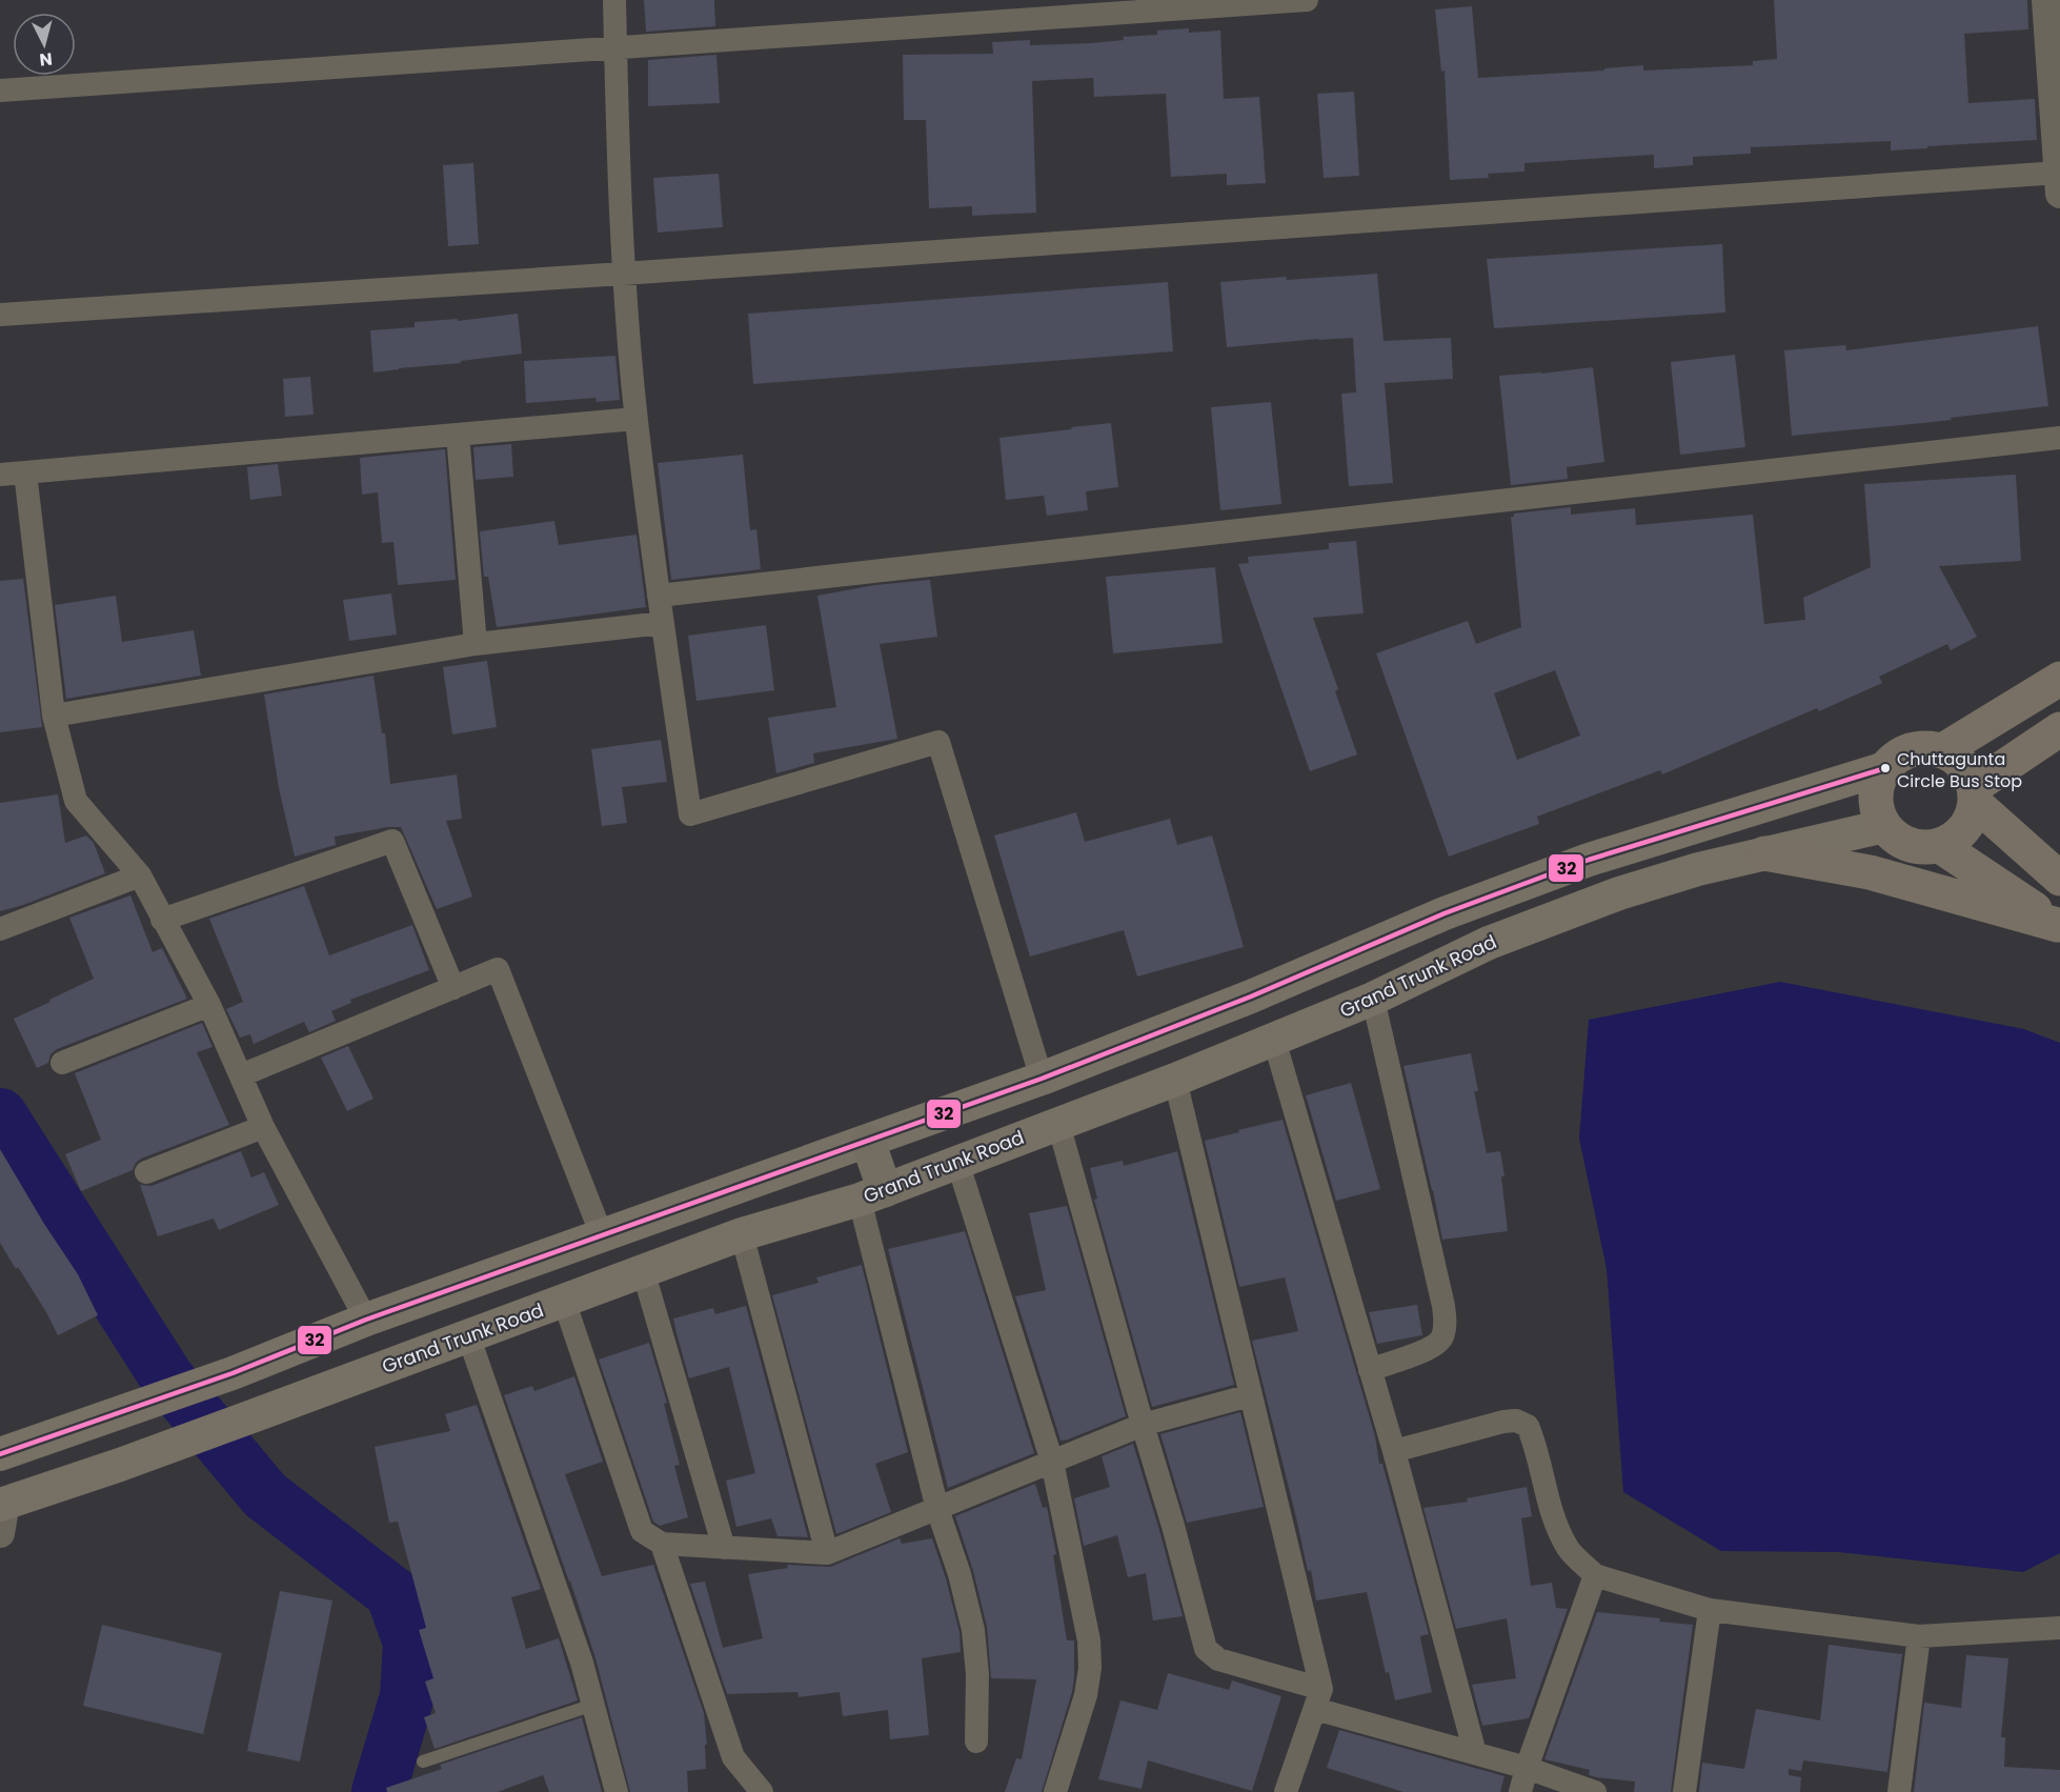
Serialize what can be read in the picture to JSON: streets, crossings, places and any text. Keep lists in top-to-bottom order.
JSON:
{
  "streets": {
    "main road": ["Grand Trunk Road"]
  },
  "places": ["Chuttagunta Circle Bus Stop"],
  "lines": ["transit line 32"],
  "north": "bottom"
}
